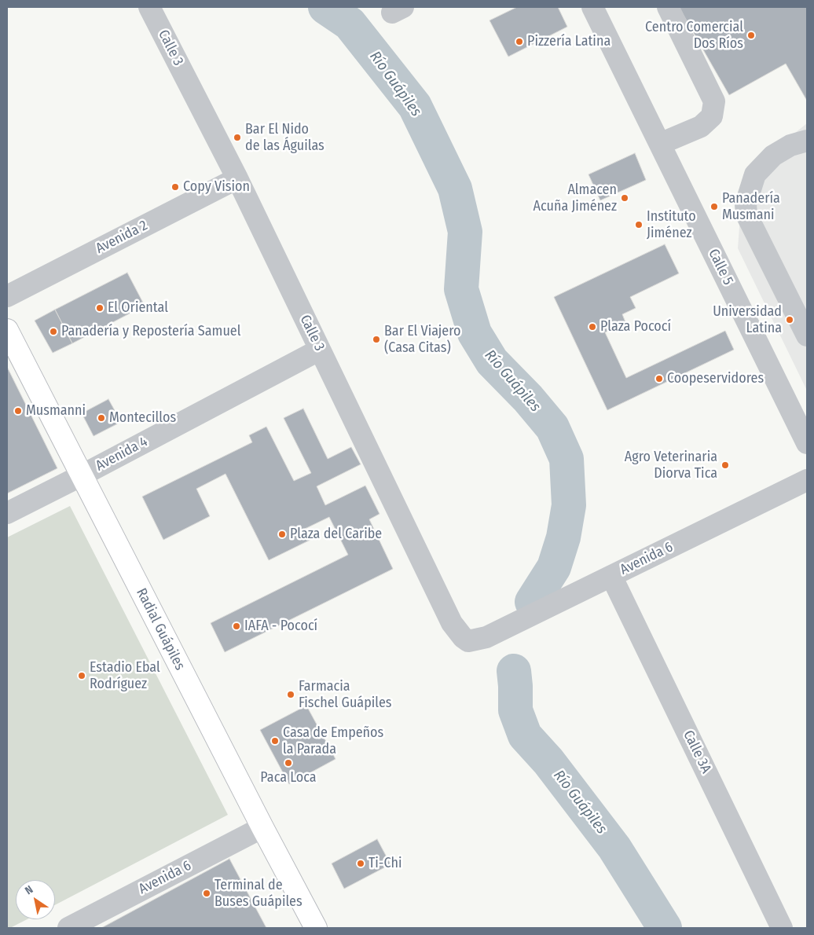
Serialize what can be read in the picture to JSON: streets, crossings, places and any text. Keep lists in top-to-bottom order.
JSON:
{
  "streets": {
    "main road": ["Radial Guápiles"],
    "street": [
      "Calle 3",
      "Avenida 2",
      "Calle 5",
      "Avenida 4",
      "Avenida 6",
      "Calle 3A"
    ]
  },
  "crossings": [
    ["Calle 3", "Avenida 2"],
    ["Calle 3", "Avenida 4"],
    ["Calle 3", "Avenida 6"],
    ["Avenida 4", "Radial Guápiles"],
    ["Avenida 6", "Radial Guápiles"],
    ["Avenida 6", "Calle 3A"]
  ],
  "water": ["Río Guápiles"],
  "places": [
    "Centro Comercial Dos Ríos",
    "Pizzería Latina",
    "Bar El Nido de las Águilas",
    "Copy Vision",
    "Almacen Acuña Jiménez",
    "Panadería Musmani",
    "Instituto Jiménez",
    "El Oriental",
    "Universidad Latina",
    "Plaza Pococí",
    "Panadería y Repostería Samuel",
    "Bar El Viajero (Casa Citas)",
    "Coopeservidores",
    "Musmanni",
    "Montecillos",
    "Agro Veterinaria Diorva Tica",
    "Plaza del Caribe",
    "IAFA - Pococí",
    "Estadio Ebal Rodríguez",
    "Farmacia Fischel Guápiles",
    "Casa de Empeños la Parada",
    "Paca Loca",
    "Ti-Chi",
    "Terminal de Buses Guápiles"
  ],
  "north": "top left"
}
